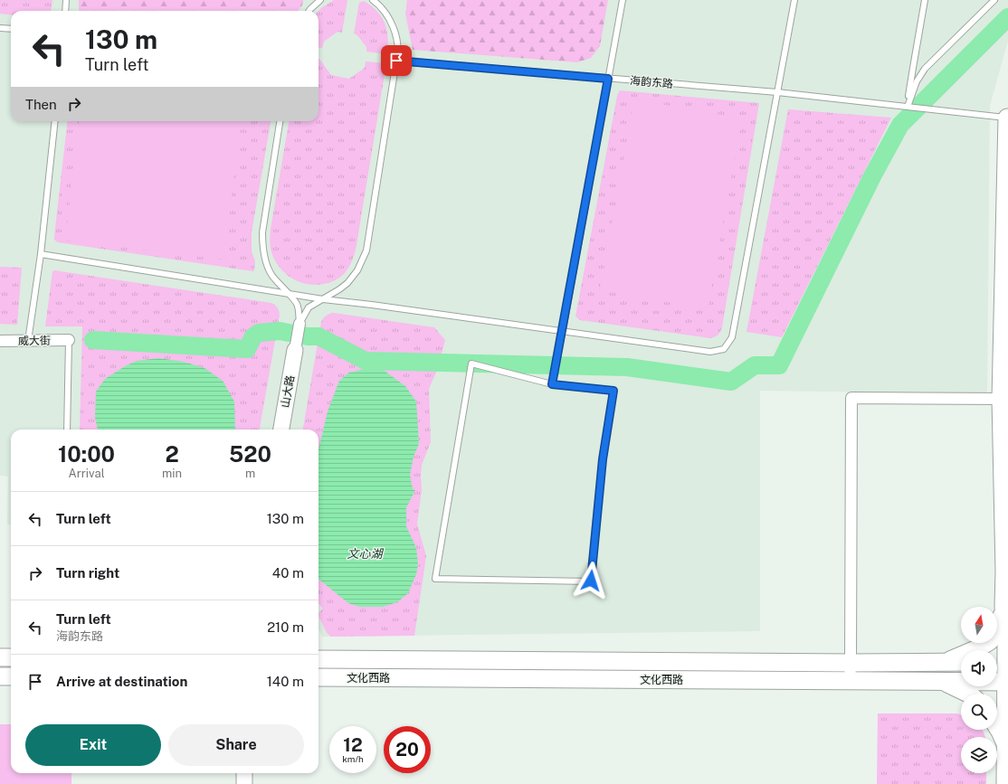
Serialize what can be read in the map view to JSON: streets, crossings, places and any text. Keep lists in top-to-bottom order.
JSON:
{
  "streets": {
    "main road": ["山大路", "文化西路"],
    "street": ["威大街"],
    "lane": ["海韵东路"]
  },
  "water": ["文心湖"],
  "north": "top",
  "page": {
    "turn": ["130 m", "Turn left"],
    "then": "Then",
    "eta": [
      "10:00",
      "Arrival",
      "2",
      "min",
      "520",
      "m"
    ],
    "list": [
      {
        "name": "Turn left",
        "value": "130 m"
      },
      {
        "name": "Turn right",
        "value": "40 m"
      },
      {
        "name": "Turn left",
        "note": "海韵东路",
        "value": "210 m"
      },
      {
        "name": "Arrive at destination",
        "value": "140 m"
      }
    ],
    "buttons": ["Exit", "Share"],
    "speed": "12 km/h",
    "limit": "20"
  }
}
